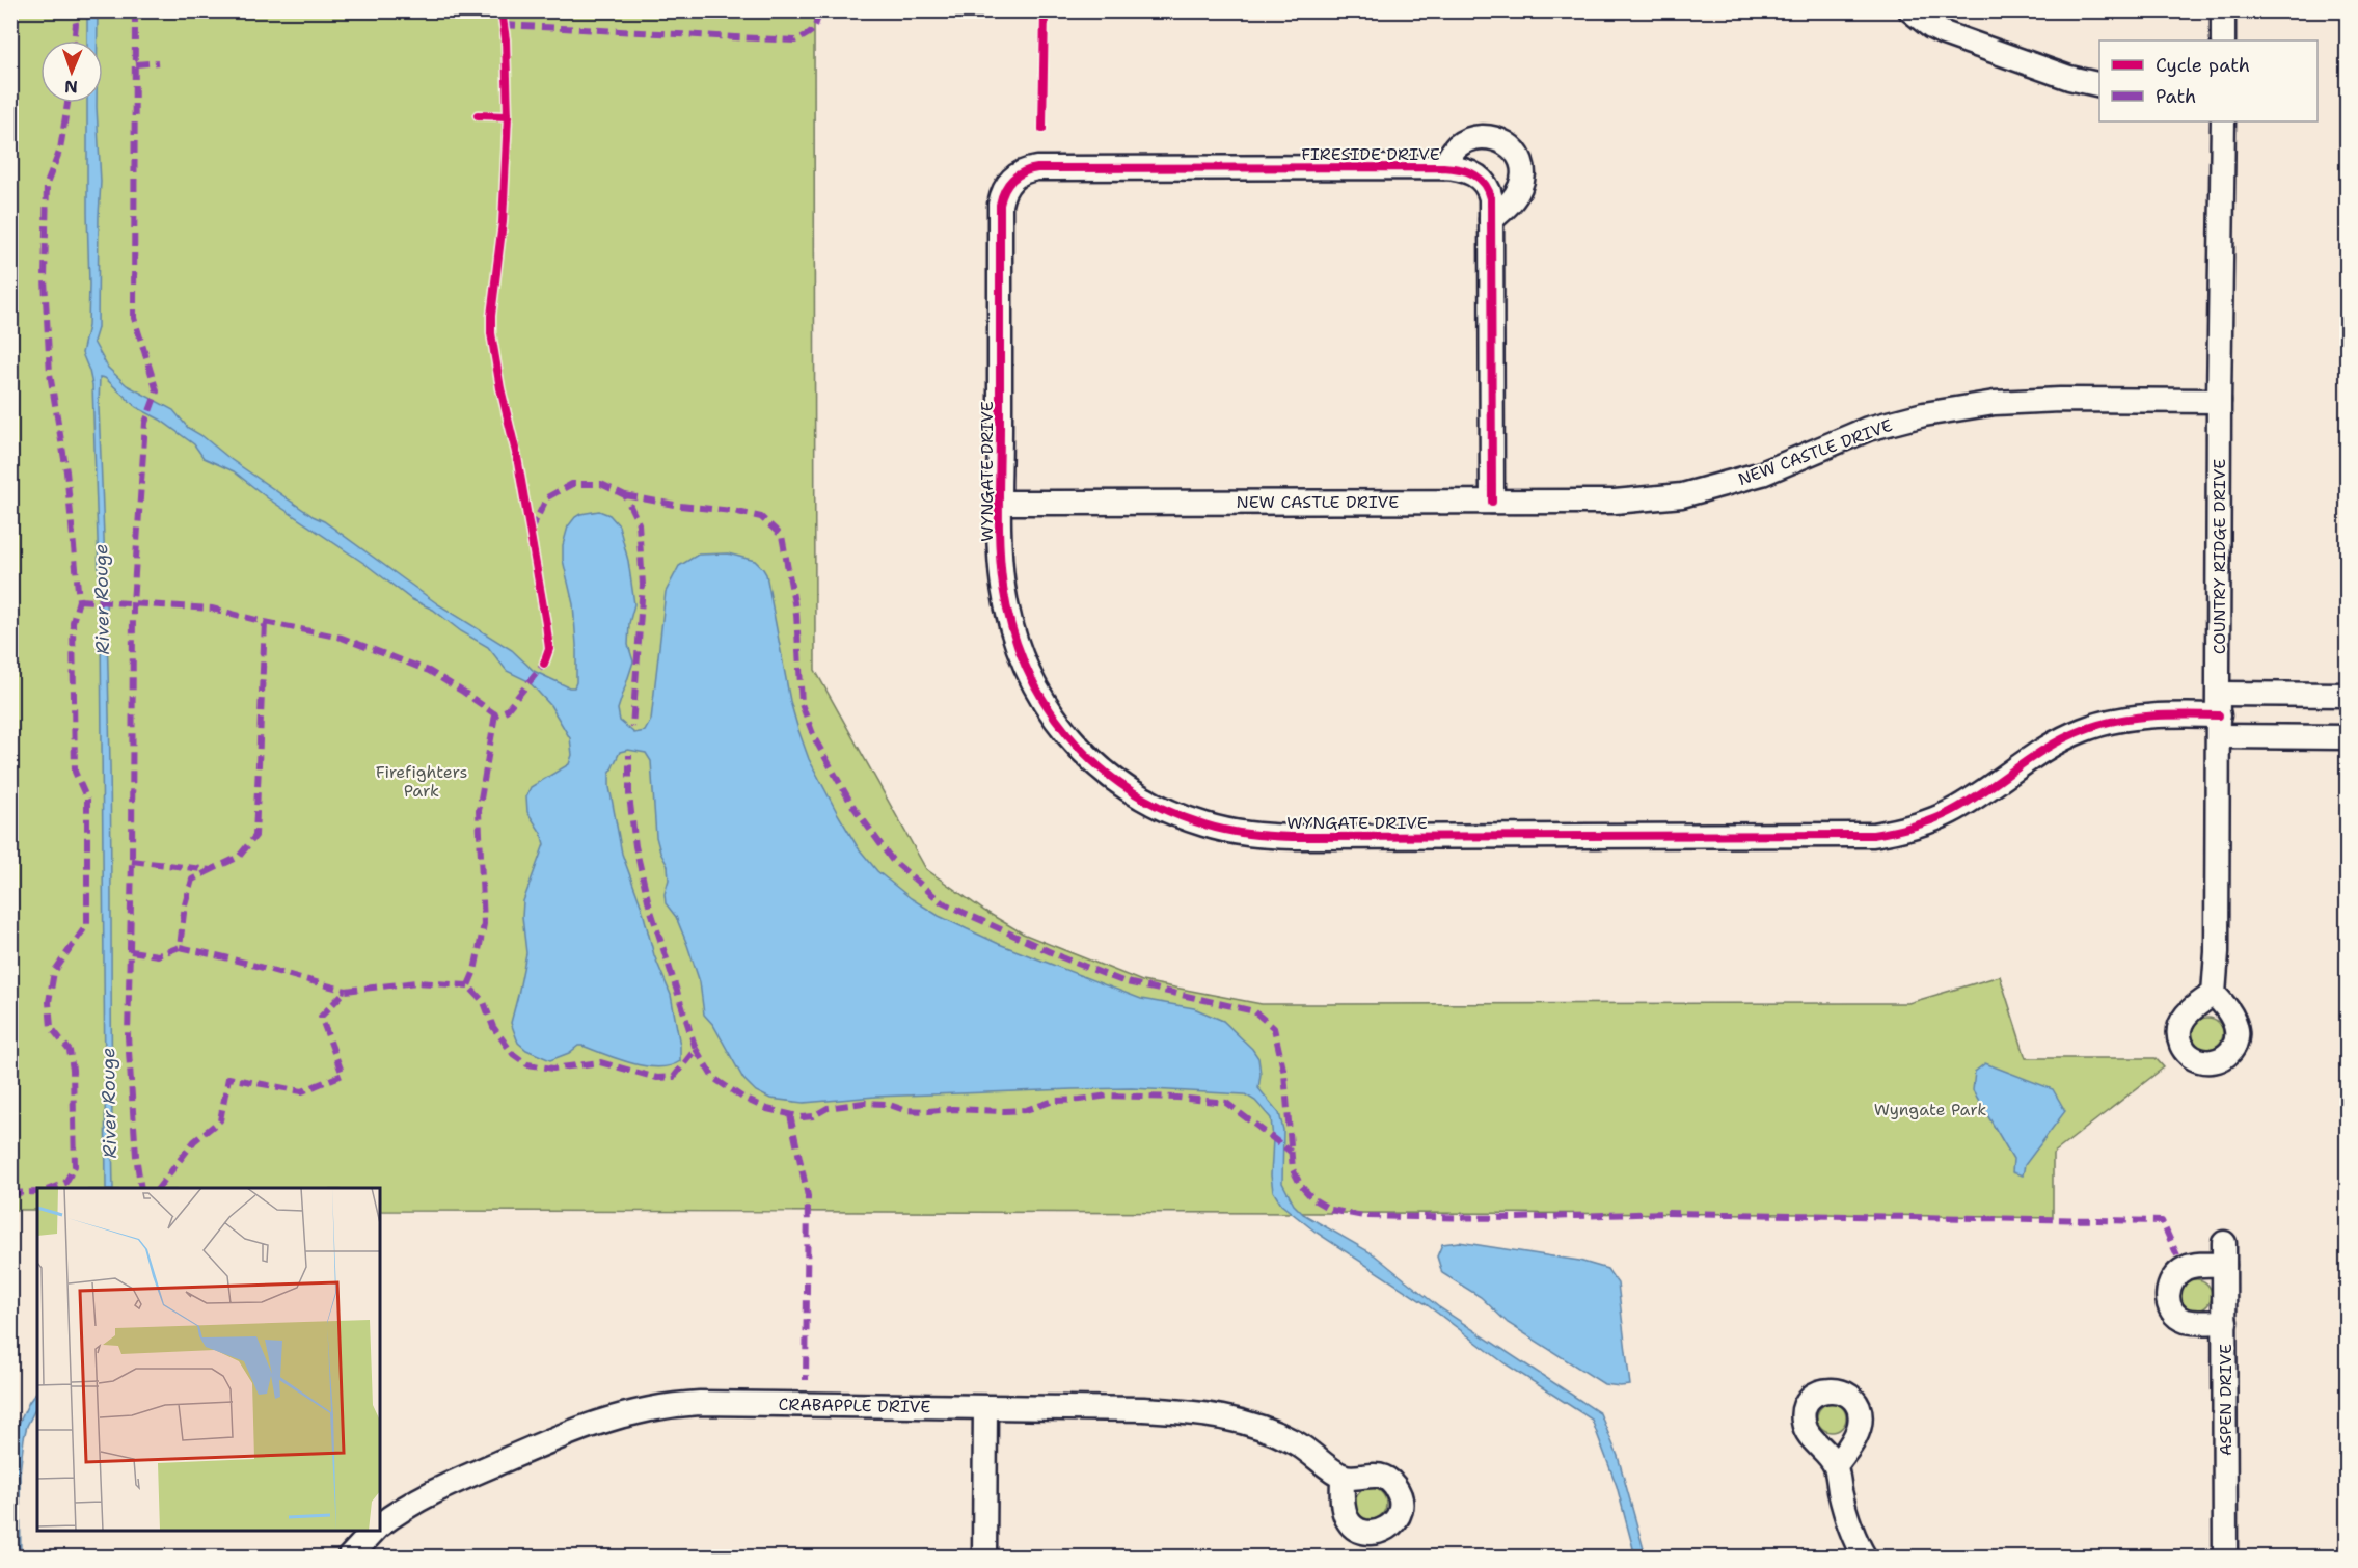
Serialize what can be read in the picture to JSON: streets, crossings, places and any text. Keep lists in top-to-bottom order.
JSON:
{
  "streets": {
    "street": [
      "FIRESIDE DRIVE",
      "NEW CASTLE DRIVE",
      "WYNGATE DRIVE",
      "COUNTRY RIDGE DRIVE",
      "ASPEN DRIVE",
      "CRABAPPLE DRIVE"
    ]
  },
  "crossings": [
    ["FIRESIDE DRIVE", "NEW CASTLE DRIVE"],
    ["FIRESIDE DRIVE", "WYNGATE DRIVE"],
    ["NEW CASTLE DRIVE", "WYNGATE DRIVE"],
    ["NEW CASTLE DRIVE", "COUNTRY RIDGE DRIVE"],
    ["WYNGATE DRIVE", "COUNTRY RIDGE DRIVE"]
  ],
  "water": ["River Rouge"],
  "parks": ["Firefighters Park", "Wyngate Park"],
  "legend": ["Cycle path", "Path"],
  "north": "bottom"
}
